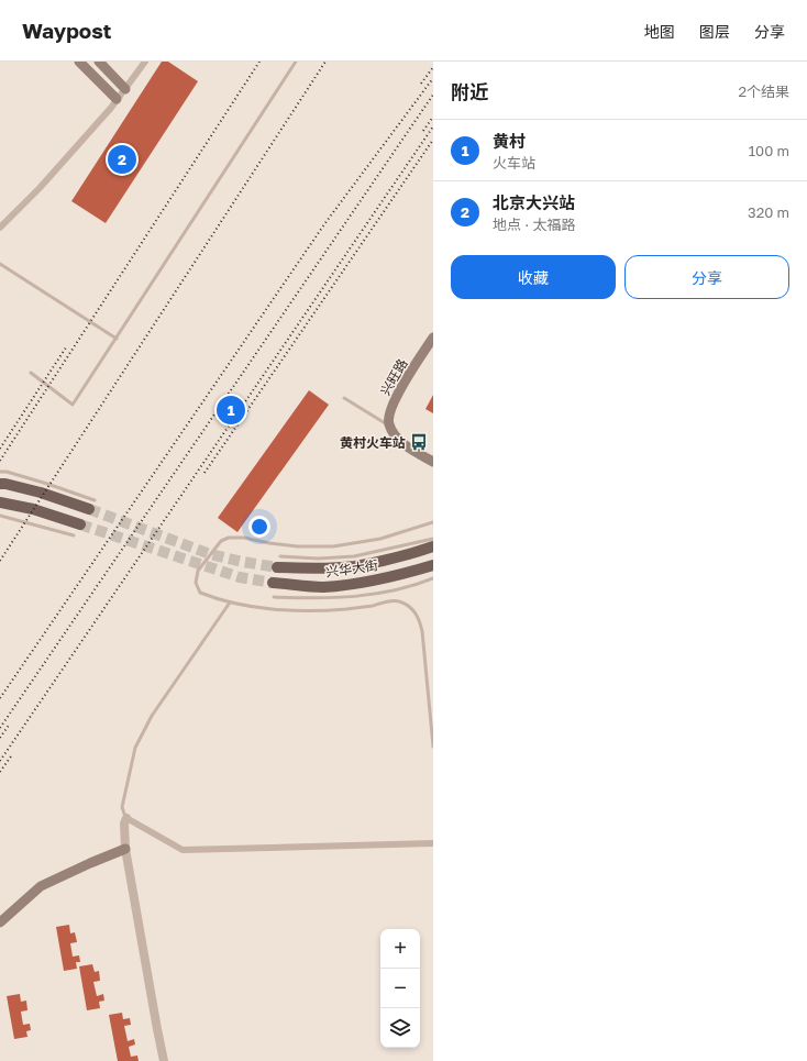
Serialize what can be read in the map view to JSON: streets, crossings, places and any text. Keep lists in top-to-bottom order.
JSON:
{
  "streets": {
    "main road": ["兴旺路", "兴华大街"]
  },
  "places": {
    "bus stop": ["黄村火车站"]
  },
  "page": {
    "header": "Waypost",
    "nav": ["地图", "图层", "分享"],
    "heading": ["附近", "2个结果"],
    "list": [
      {
        "mark": "1",
        "name": "黄村",
        "note": "火车站",
        "value": "100 m"
      },
      {
        "mark": "2",
        "name": "北京大兴站",
        "note": "地点 · 太福路",
        "value": "320 m"
      }
    ],
    "pins": ["2", "1"],
    "buttons": ["收藏", "分享"],
    "map_buttons": ["+", "−"]
  }
}
